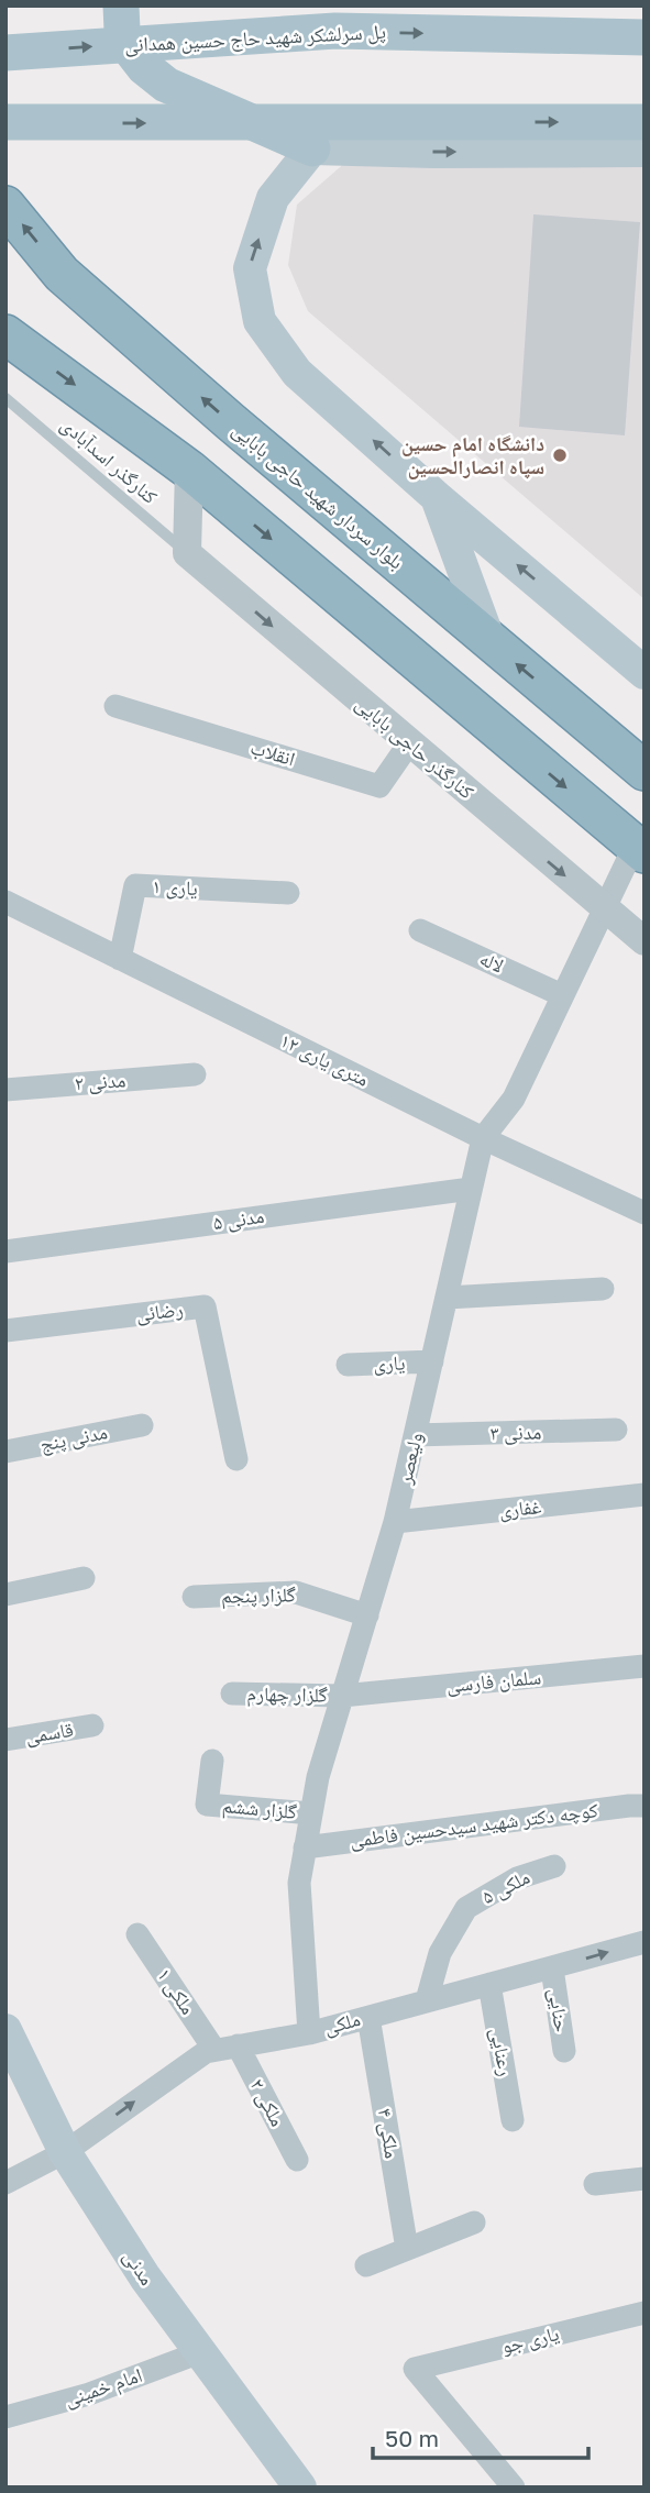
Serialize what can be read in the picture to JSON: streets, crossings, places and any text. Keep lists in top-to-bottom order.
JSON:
{
  "streets": {
    "highway": ["بلوار سردار شهید حاجی بابایی"],
    "main road": ["پل سرلشکر شهید حاج حسین همدانی", "مدنی"],
    "street": [
      "کنارگذر حاجی بابایی",
      "انقلاب",
      "یاری ۱",
      "لاله",
      "۱۲ متری یاری",
      "مدنی ۲",
      "مدنی ۵",
      "رضائی",
      "یاری",
      "مدنی ۳",
      "مدنی پنج",
      "ولیعصر",
      "غفاری",
      "گلزار پنجم",
      "سلمان فارسی",
      "گلزار چهارم",
      "قاسمی",
      "گلزار ششم",
      "کوچه دکتر شهید سیدحسین فاطمی",
      "ملکی ۵",
      "ملکی ۱",
      "حنایی",
      "ملکی",
      "رعنایی",
      "ملکی ۲",
      "ملکی ۴",
      "یاری جو",
      "امام خمینی"
    ],
    "lane": ["کنارگذر اسدآبادی"]
  },
  "crossings": [
    ["کنارگذر اسدآبادی", "کنارگذر حاجی بابایی"],
    ["کنارگذر حاجی بابایی", "انقلاب"],
    ["کنارگذر حاجی بابایی", "ولیعصر"],
    ["یاری ۱", "۱۲ متری یاری"],
    ["لاله", "ولیعصر"],
    ["۱۲ متری یاری", "ولیعصر"],
    ["مدنی ۵", "ولیعصر"],
    ["یاری", "ولیعصر"],
    ["مدنی ۳", "ولیعصر"],
    ["ولیعصر", "غفاری"],
    ["ولیعصر", "گلزار پنجم"],
    ["ولیعصر", "سلمان فارسی"],
    ["ولیعصر", "گلزار چهارم"],
    ["ولیعصر", "گلزار ششم"],
    ["ولیعصر", "کوچه دکتر شهید سیدحسین فاطمی"],
    ["ولیعصر", "ملکی"],
    ["سلمان فارسی", "گلزار چهارم"],
    ["ملکی ۵", "ملکی"],
    ["ملکی ۱", "ملکی"],
    ["ملکی ۱", "ملکی ۲"],
    ["حنایی", "ملکی"],
    ["ملکی", "رعنایی"],
    ["ملکی", "ملکی ۲"],
    ["ملکی", "ملکی ۴"],
    ["ملکی", "مدنی"],
    ["مدنی", "امام خمینی"]
  ],
  "one_way": ["کنارگذر حاجی بابایی", "ملکی"],
  "places": ["دانشگاه امام حسین سپاه انصارالحسین"],
  "scale_bar": "50 m"
}
